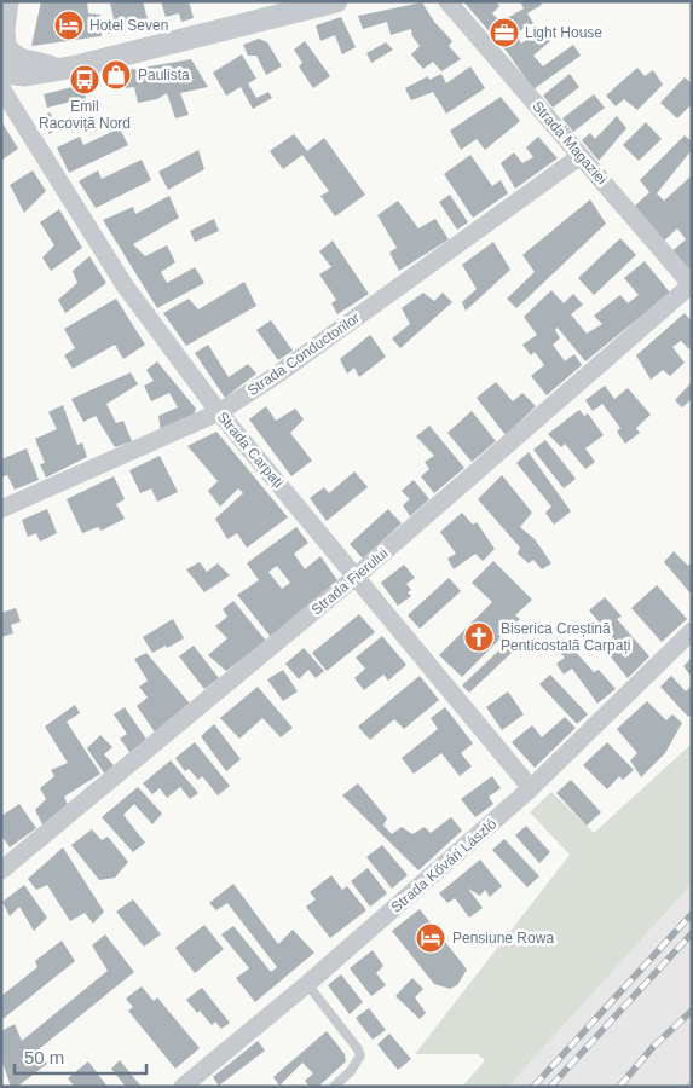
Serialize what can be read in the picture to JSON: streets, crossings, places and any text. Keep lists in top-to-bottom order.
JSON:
{
  "streets": {
    "street": [
      "Strada Magaziei",
      "Strada Conductorilor",
      "Strada Carpați",
      "Strada Fierului",
      "Strada Kővári László"
    ]
  },
  "crossings": [
    ["Strada Magaziei", "Strada Conductorilor"],
    ["Strada Magaziei", "Strada Fierului"],
    ["Strada Conductorilor", "Strada Carpați"],
    ["Strada Carpați", "Strada Fierului"],
    ["Strada Carpați", "Strada Kővári László"]
  ],
  "places": {
    "hotel": ["Hotel Seven", "Pensiune Rowa"],
    "office": ["Light House"],
    "shop": ["Paulista"],
    "bus stop": ["Emil Racoviță Nord"],
    "church": ["Biserica Creștină Penticostală Carpați"]
  },
  "scale_bar": "50 m"
}
